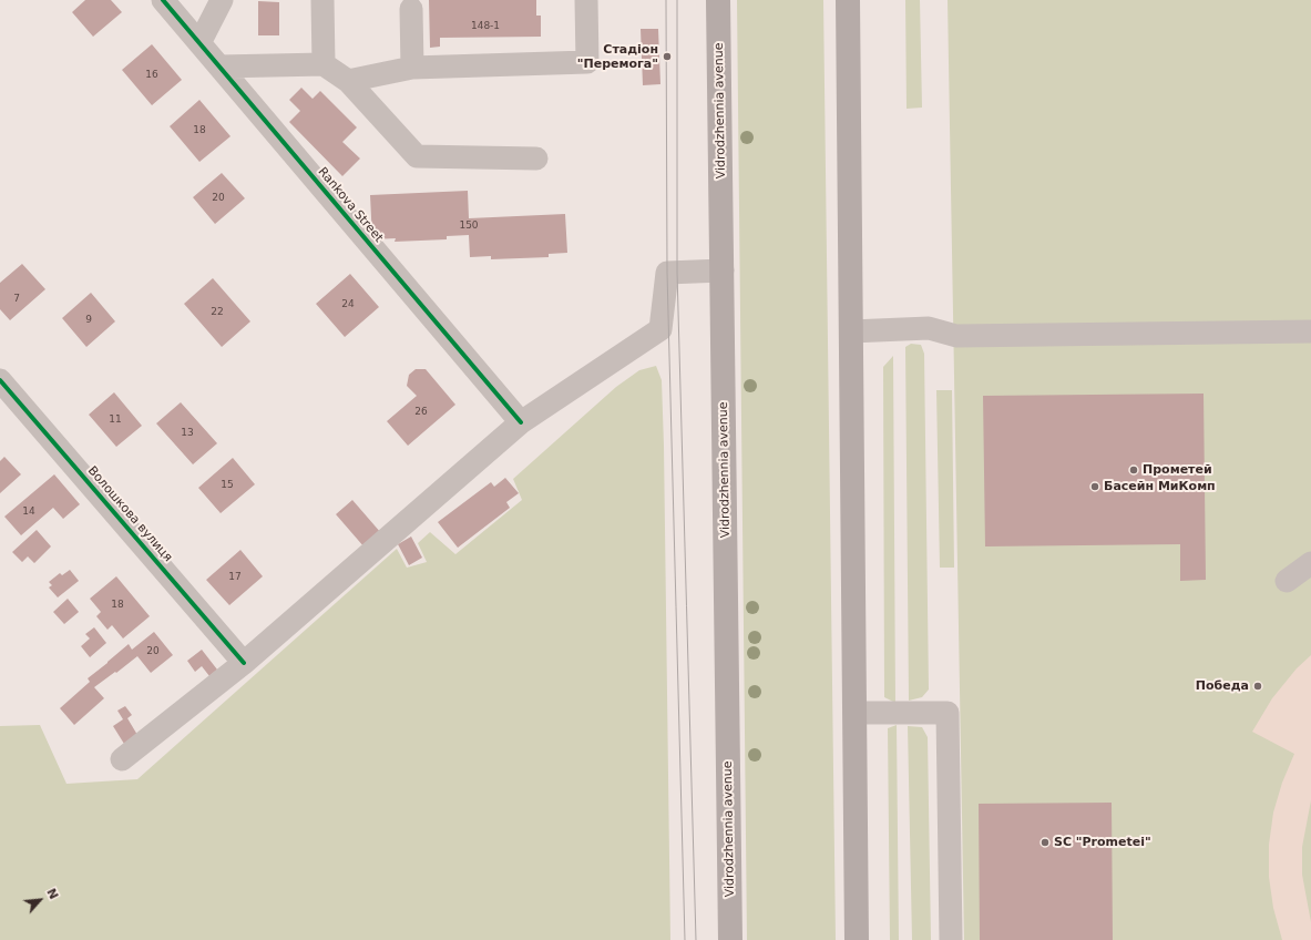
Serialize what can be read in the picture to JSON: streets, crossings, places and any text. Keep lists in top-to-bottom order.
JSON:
{
  "streets": {
    "main road": ["Vidrodzhennia avenue"],
    "street": ["Rankova Street", "Волошкова вулиця"]
  },
  "places": [
    "Стадіон \"Перемога\"",
    "Прометей",
    "Басейн МиКомп",
    "Победа",
    "SC \"Prometei\""
  ],
  "house_numbers": [
    "148-1",
    "16",
    "18",
    "20",
    "150",
    "7",
    "24",
    "22",
    "9",
    "26",
    "11",
    "13",
    "15",
    "14",
    "17",
    "18",
    "20"
  ],
  "north": "top right"
}
